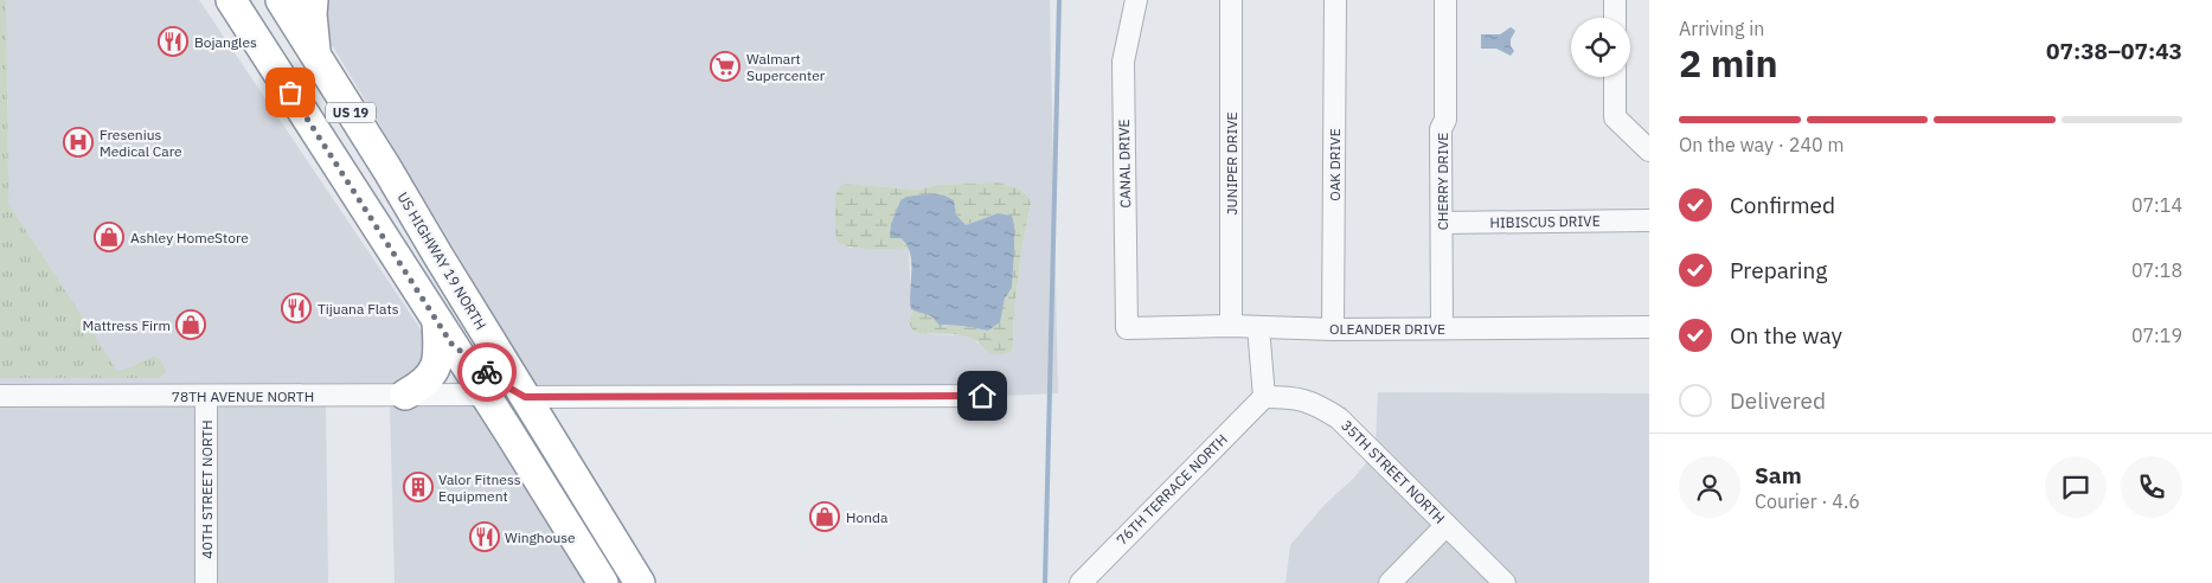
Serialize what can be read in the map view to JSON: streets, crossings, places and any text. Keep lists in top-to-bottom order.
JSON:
{
  "streets": {
    "highway": ["US 19", "US HIGHWAY 19 NORTH"],
    "street": [
      "CANAL DRIVE",
      "JUNIPER DRIVE",
      "OAK DRIVE",
      "CHERRY DRIVE",
      "HIBISCUS DRIVE",
      "OLEANDER DRIVE",
      "78TH AVENUE NORTH",
      "35TH STREET NORTH",
      "40TH STREET NORTH",
      "76TH TERRACE NORTH"
    ]
  },
  "crossings": [
    ["US 19", "78TH AVENUE NORTH"],
    ["CANAL DRIVE", "OLEANDER DRIVE"],
    ["JUNIPER DRIVE", "OLEANDER DRIVE"],
    ["OAK DRIVE", "OLEANDER DRIVE"],
    ["CHERRY DRIVE", "HIBISCUS DRIVE"],
    ["CHERRY DRIVE", "OLEANDER DRIVE"],
    ["78TH AVENUE NORTH", "40TH STREET NORTH"],
    ["35TH STREET NORTH", "76TH TERRACE NORTH"]
  ],
  "places": {
    "restaurant": ["Bojangles", "Tijuana Flats", "Winghouse"],
    "supermarket": ["Walmart Supercenter"],
    "hospital": ["Fresenius Medical Care"],
    "shop": ["Ashley HomeStore", "Mattress Firm", "Honda"],
    "building": ["Valor Fitness Equipment"]
  },
  "page": {
    "heading": ["2 min", "Arriving in", "07:38–07:43"],
    "panel": ["Sam", "Courier · 4.6"],
    "bar": "On the way · 240 m",
    "list": [
      ["Confirmed", "07:14"],
      ["Preparing", "07:18"],
      ["On the way", "07:19"],
      "Delivered"
    ]
  }
}
